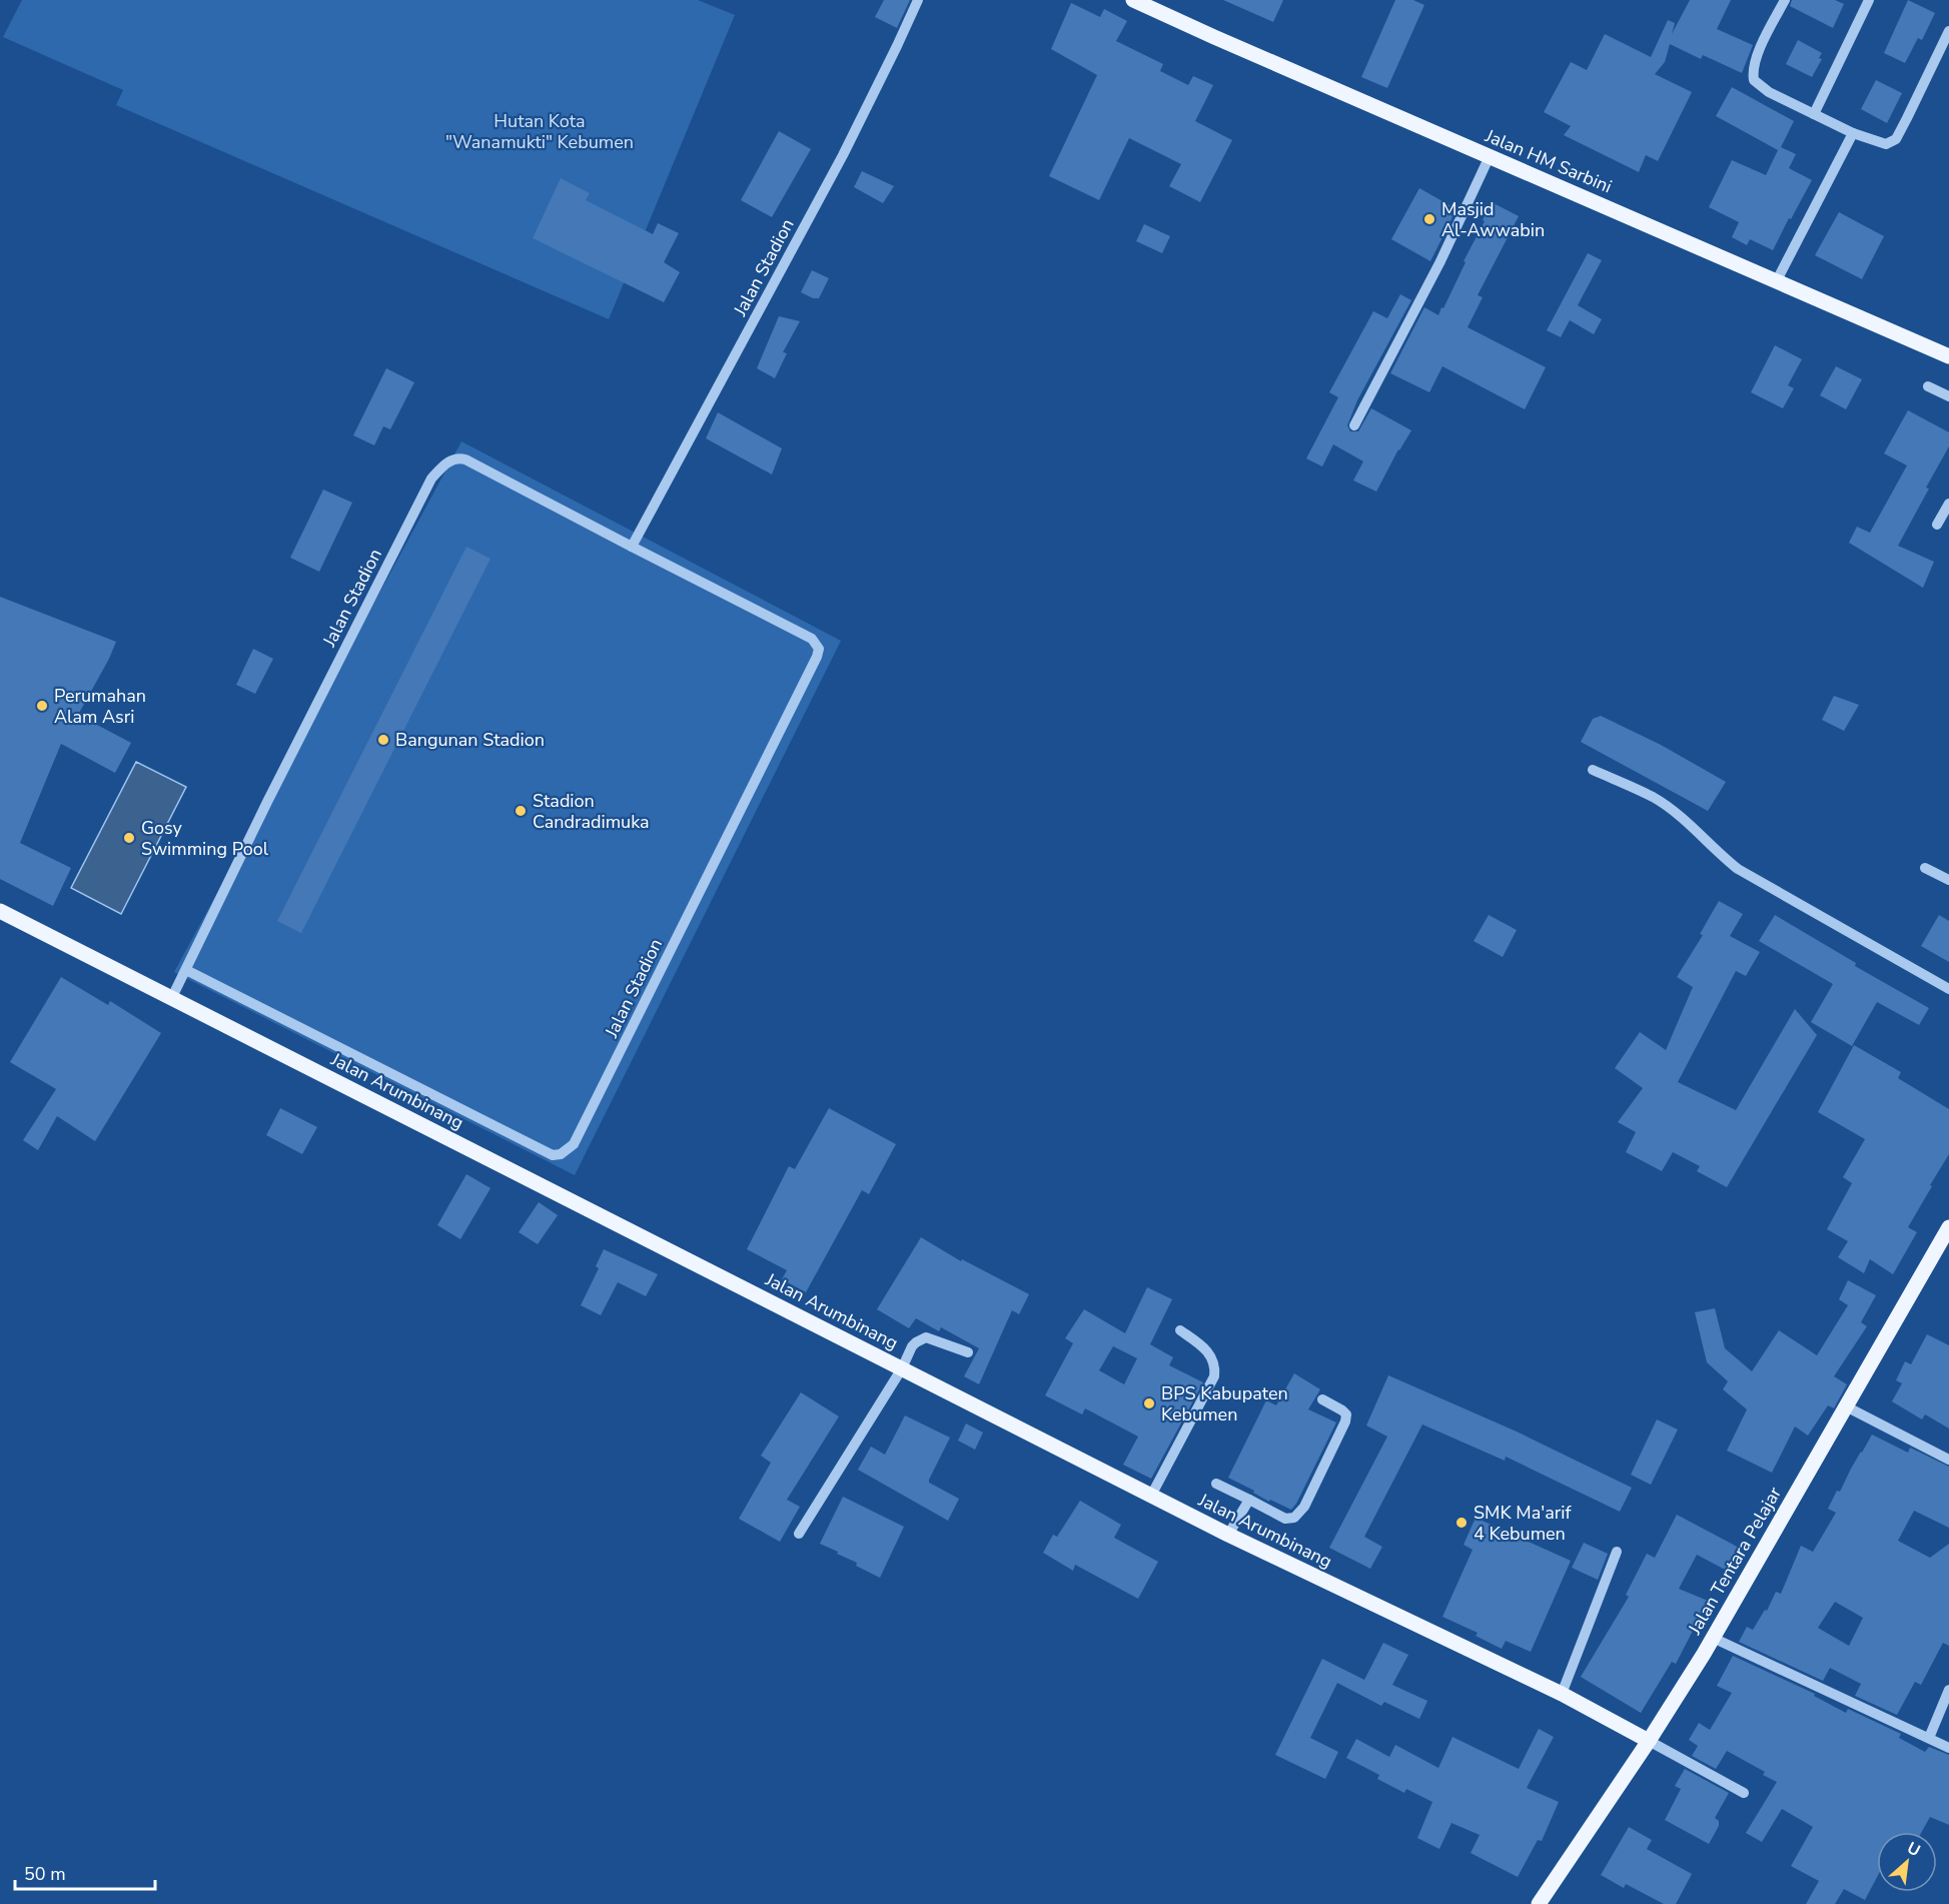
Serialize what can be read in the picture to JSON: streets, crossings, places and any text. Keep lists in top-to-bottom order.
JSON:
{
  "streets": {
    "main road": ["Jalan HM Sarbini", "Jalan Arumbinang", "Jalan Tentara Pelajar"],
    "street": ["Jalan Stadion"]
  },
  "crossings": [
    ["Jalan Stadion", "Jalan Arumbinang"],
    ["Jalan Arumbinang", "Jalan Tentara Pelajar"]
  ],
  "parks": ["Hutan Kota \"Wanamukti\" Kebumen"],
  "places": [
    "Masjid Al-Awwabin",
    "Perumahan Alam Asri",
    "Bangunan Stadion",
    "Stadion Candradimuka",
    "Gosy Swimming Pool",
    "BPS Kabupaten Kebumen",
    "SMK Ma'arif 4 Kebumen"
  ],
  "scale_bar": "50 m",
  "north": "top right"
}
